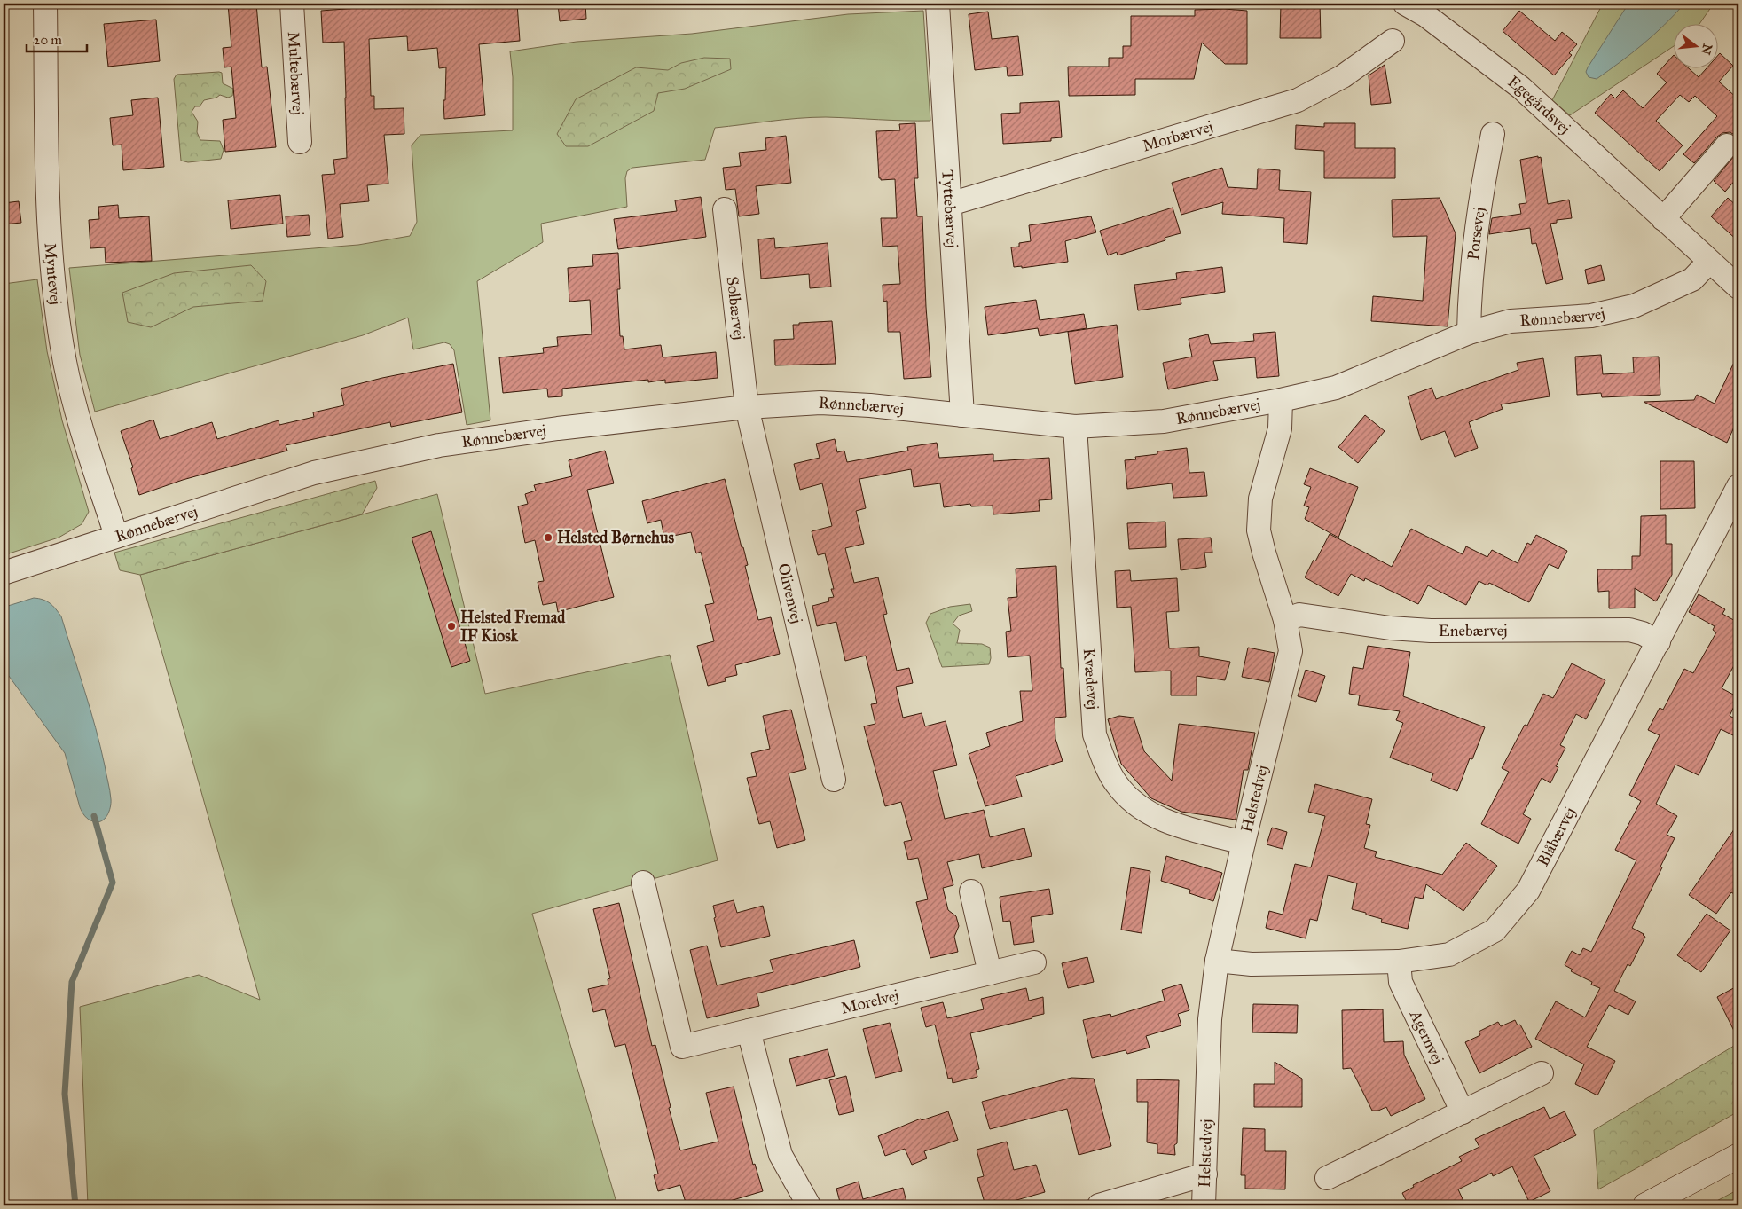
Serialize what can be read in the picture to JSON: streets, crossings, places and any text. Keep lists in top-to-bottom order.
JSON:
{
  "streets": {
    "street": [
      "Multebærvej",
      "Egegårdsvej",
      "Morbærvej",
      "Tyttebærvej",
      "Porsevej",
      "Myntevej",
      "Solbærvej",
      "Rønnebærvej",
      "Olivenvej",
      "Enebærvej",
      "Kvædevej",
      "Helstedvej",
      "Blåbærvej",
      "Morelvej",
      "Agernvej"
    ]
  },
  "crossings": [
    ["Egegårdsvej", "Rønnebærvej"],
    ["Morbærvej", "Tyttebærvej"],
    ["Tyttebærvej", "Rønnebærvej"],
    ["Porsevej", "Rønnebærvej"],
    ["Myntevej", "Rønnebærvej"],
    ["Solbærvej", "Rønnebærvej"],
    ["Solbærvej", "Olivenvej"],
    ["Rønnebærvej", "Olivenvej"],
    ["Rønnebærvej", "Kvædevej"],
    ["Rønnebærvej", "Helstedvej"],
    ["Enebærvej", "Helstedvej"],
    ["Enebærvej", "Blåbærvej"],
    ["Kvædevej", "Helstedvej"],
    ["Helstedvej", "Blåbærvej"],
    ["Blåbærvej", "Agernvej"]
  ],
  "places": ["Helsted Børnehus", "Helsted Fremad IF Kiosk"],
  "scale_bar": "20 m",
  "north": "right"
}
